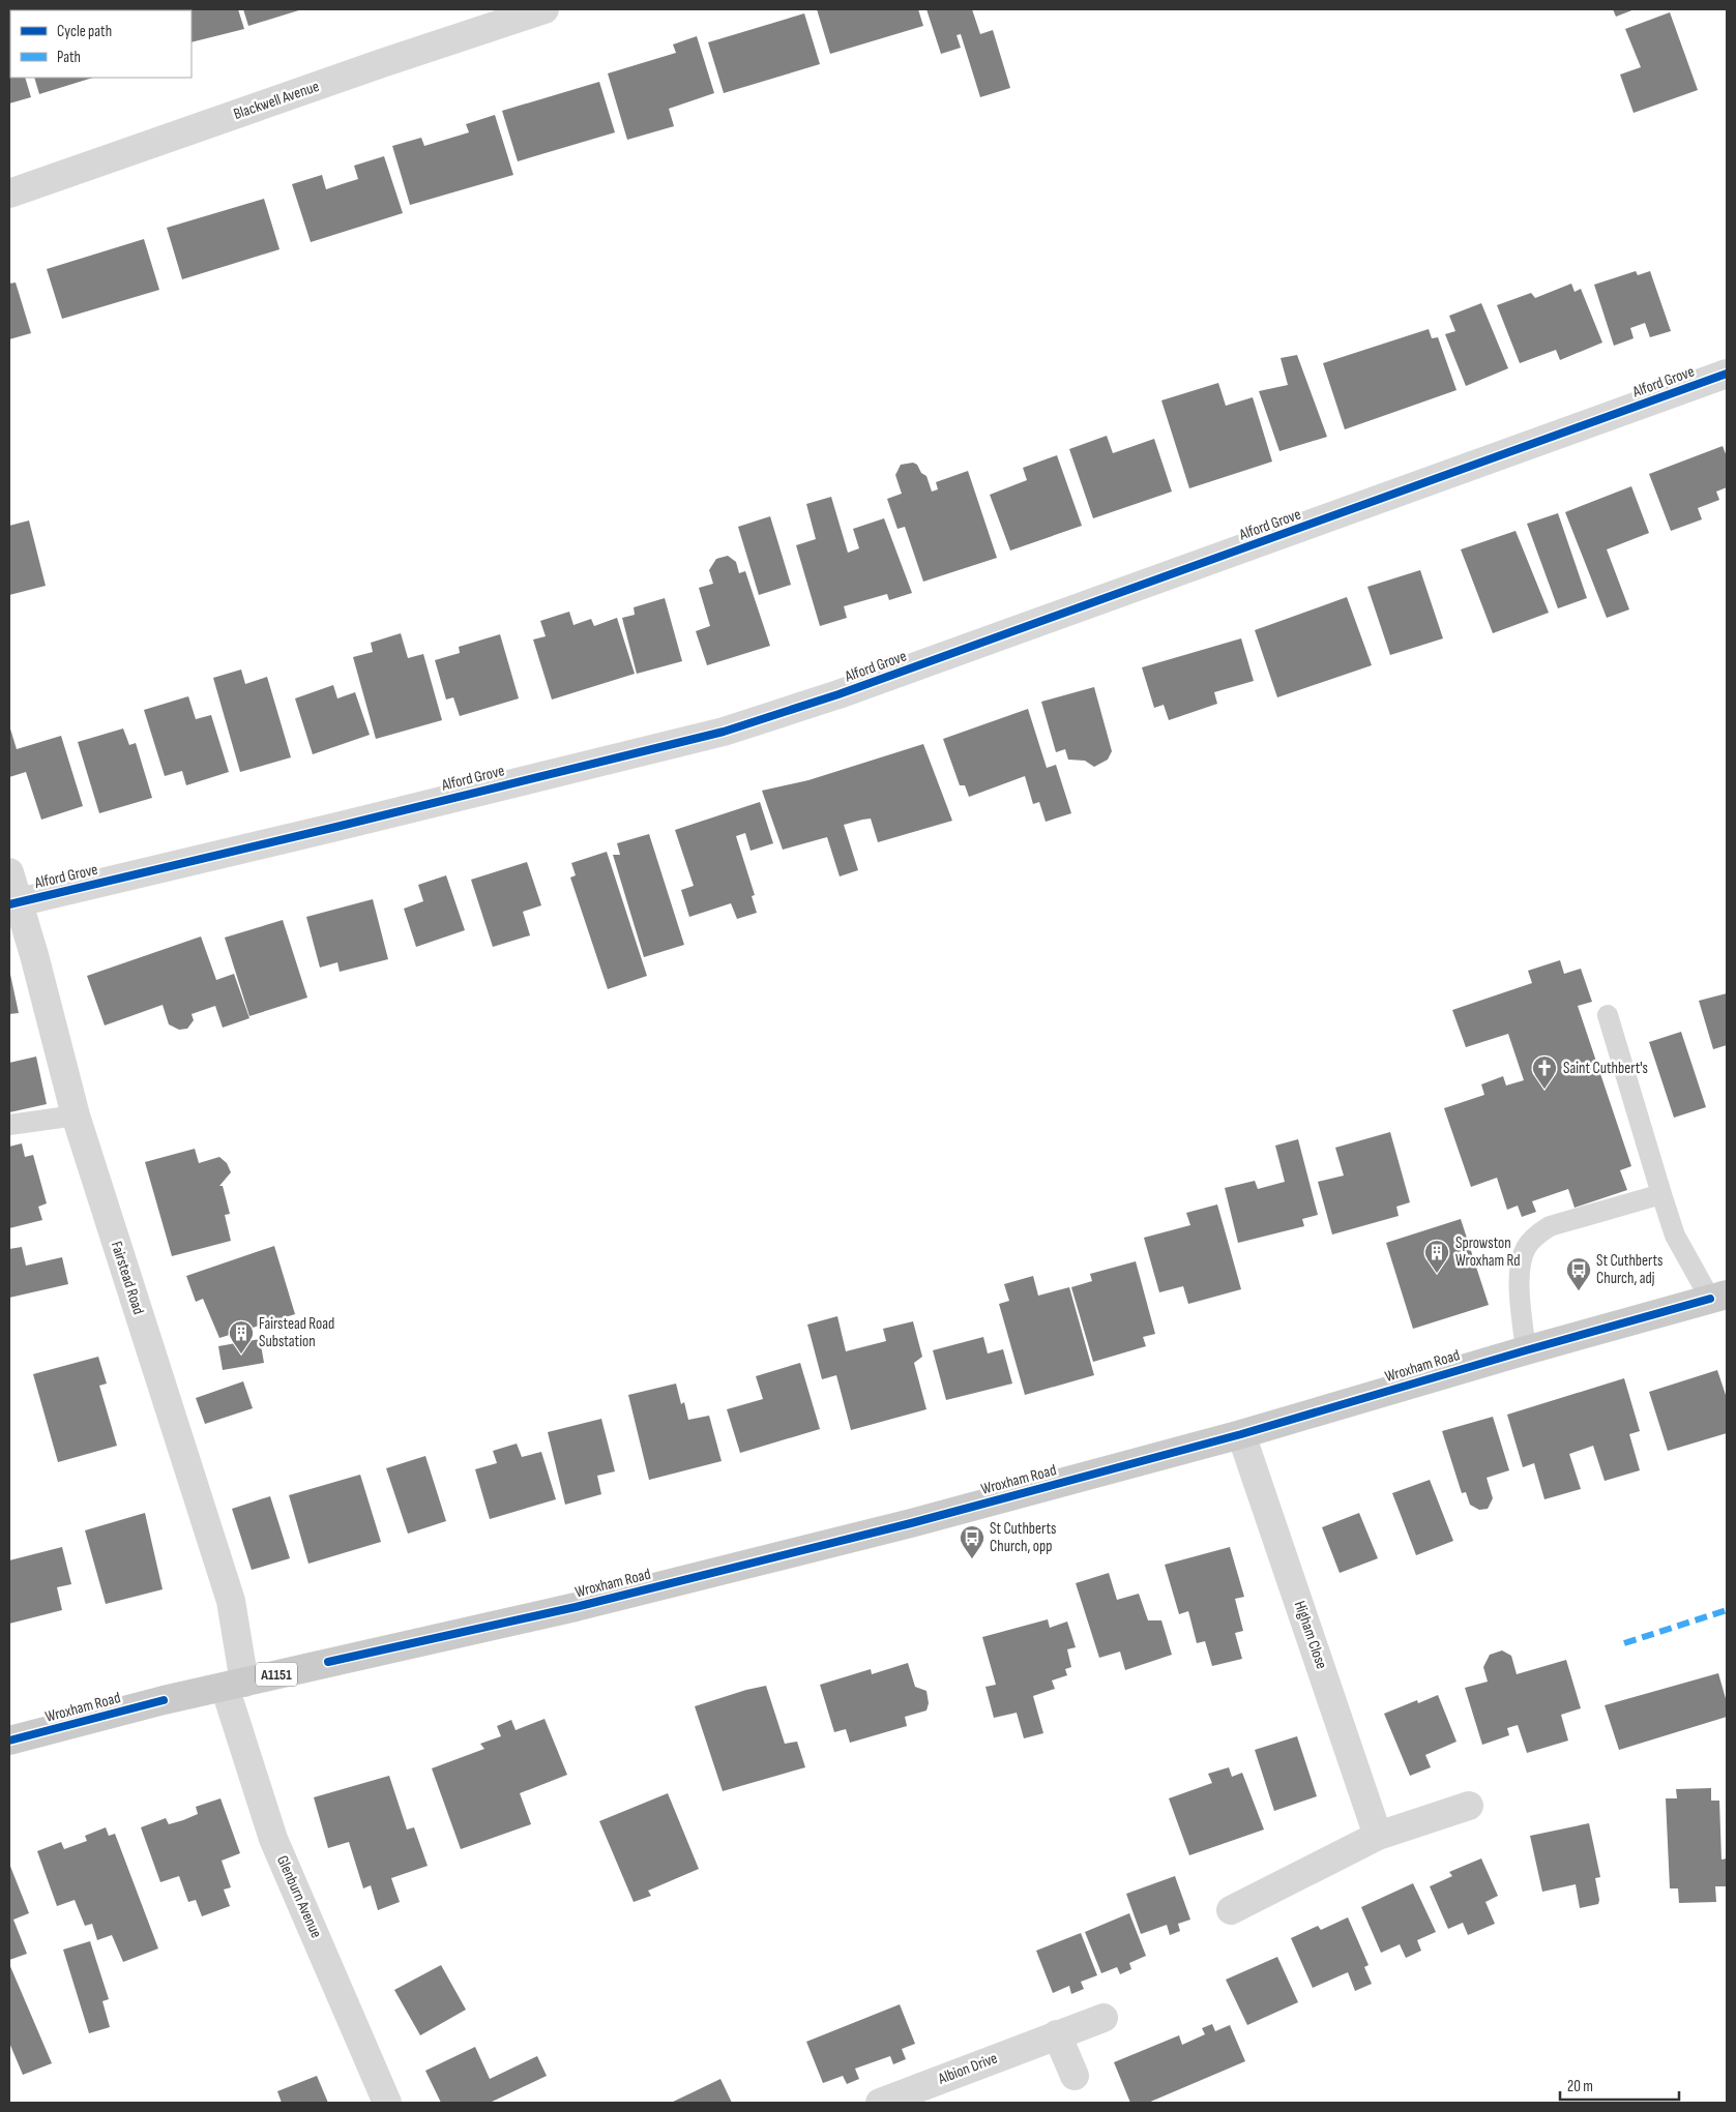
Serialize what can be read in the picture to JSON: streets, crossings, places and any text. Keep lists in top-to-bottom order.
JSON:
{
  "streets": {
    "main road": ["Wroxham Road", "A1151"],
    "street": [
      "Blackwell Avenue",
      "Alford Grove",
      "Fairstead Road",
      "Higham Close",
      "Glenburn Avenue",
      "Albion Drive"
    ]
  },
  "crossings": [
    ["Alford Grove", "Fairstead Road"],
    ["Fairstead Road", "Wroxham Road"],
    ["Fairstead Road", "Glenburn Avenue"],
    ["Wroxham Road", "Higham Close"],
    ["Wroxham Road", "Glenburn Avenue"]
  ],
  "places": {
    "church": ["Saint Cuthbert's"],
    "building": ["Sprowston Wroxham Rd", "Fairstead Road Substation"],
    "bus stop": ["St Cuthberts Church, adj", "St Cuthberts Church, opp"]
  },
  "legend": ["Cycle path", "Path"],
  "scale_bar": "20 m"
}
